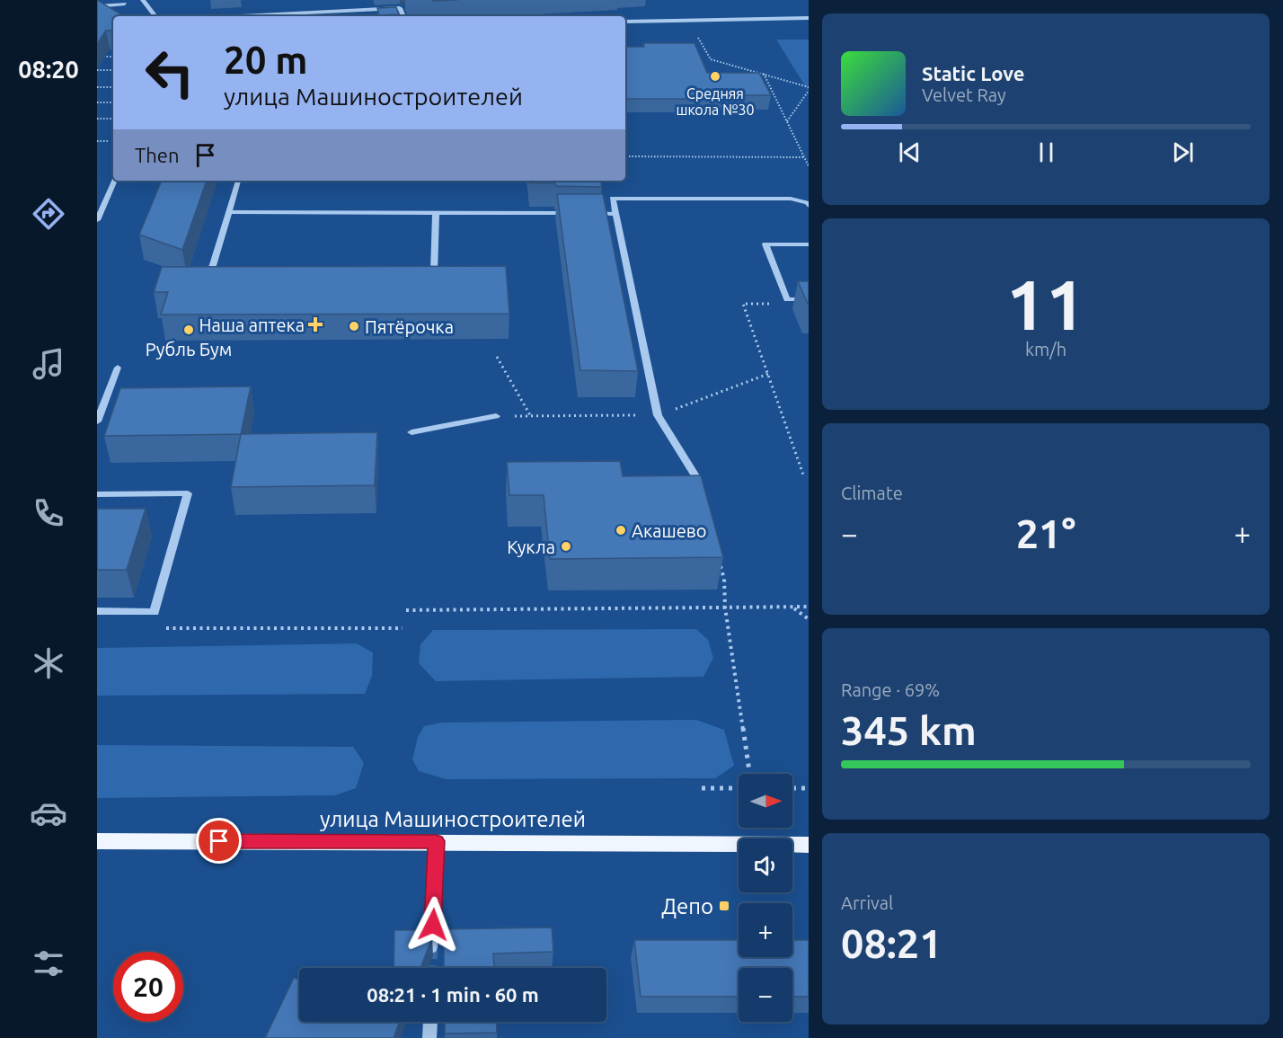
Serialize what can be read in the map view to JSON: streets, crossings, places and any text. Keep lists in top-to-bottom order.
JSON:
{
  "streets": {
    "main road": ["улица Машиностроителей"]
  },
  "places": {
    "other": [
      "Средняя школа №30",
      "Пятёрочка",
      "Рубль Бум",
      "Акашево",
      "Кукла"
    ],
    "health": ["Наша аптека"],
    "transit": ["Депо"]
  },
  "north": "right",
  "page": {
    "tabs": "08:20",
    "turn": ["20 m", "улица Машиностроителей"],
    "song": ["Static Love", "Velvet Ray"],
    "then": "Then",
    "tile": [
      ["11", "km/h"],
      "Climate",
      ["Range · 69%", "345 km"],
      ["Arrival", "08:21"]
    ],
    "heat": ["−", "21°", "+"],
    "map_buttons": ["+", "−"],
    "limit": "20",
    "trip": "08:21 · 1 min · 60 m"
  }
}
